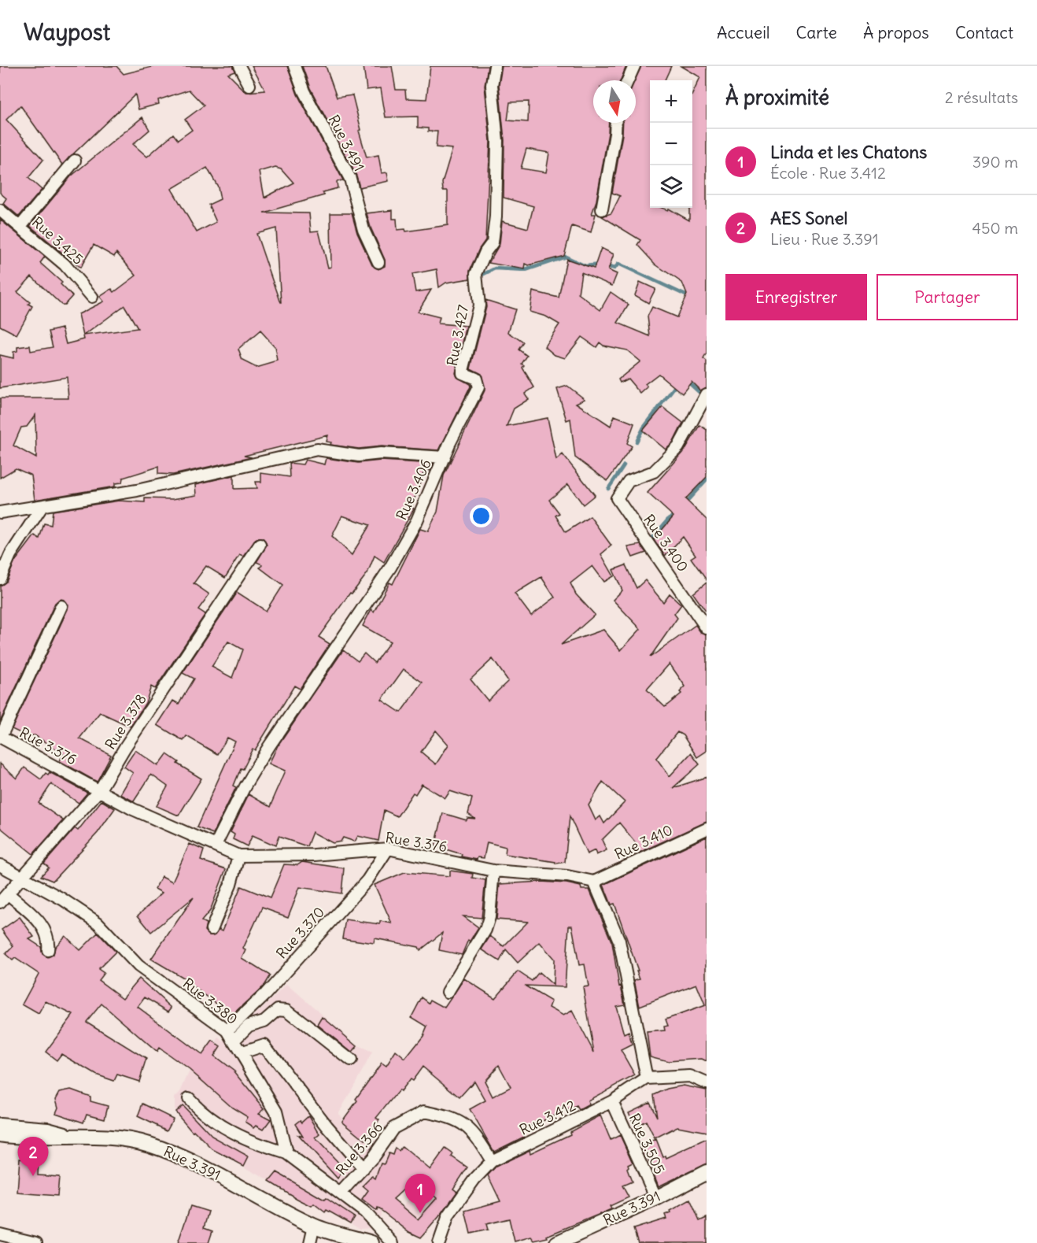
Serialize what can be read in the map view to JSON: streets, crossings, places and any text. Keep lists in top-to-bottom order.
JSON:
{
  "streets": {
    "main road": ["Rue 3.391"],
    "street": [
      "Rue 3.491",
      "Rue 3.425",
      "Rue 3.427",
      "Rue 3.406",
      "Rue 3.400",
      "Rue 3.378",
      "Rue 3.376",
      "Rue 3.410",
      "Rue 3.370",
      "Rue 3.380",
      "Rue 3.412",
      "Rue 3.505",
      "Rue 3.366"
    ]
  },
  "crossings": [
    ["Rue 3.427", "Rue 3.406"],
    ["Rue 3.406", "Rue 3.376"],
    ["Rue 3.378", "Rue 3.376"],
    ["Rue 3.378", "Rue 3.380"],
    ["Rue 3.376", "Rue 3.410"],
    ["Rue 3.376", "Rue 3.370"],
    ["Rue 3.370", "Rue 3.380"],
    ["Rue 3.412", "Rue 3.505"],
    ["Rue 3.412", "Rue 3.366"],
    ["Rue 3.505", "Rue 3.391"]
  ],
  "north": "bottom",
  "page": {
    "header": "Waypost",
    "nav": [
      "Accueil",
      "Carte",
      "À propos",
      "Contact"
    ],
    "heading": ["À proximité", "2 résultats"],
    "map_buttons": ["+", "−"],
    "list": [
      {
        "mark": "1",
        "name": "Linda et les Chatons",
        "note": "École · Rue 3.412",
        "value": "390 m"
      },
      {
        "mark": "2",
        "name": "AES Sonel",
        "note": "Lieu · Rue 3.391",
        "value": "450 m"
      }
    ],
    "buttons": ["Enregistrer", "Partager"],
    "pins": ["2", "1"]
  }
}
